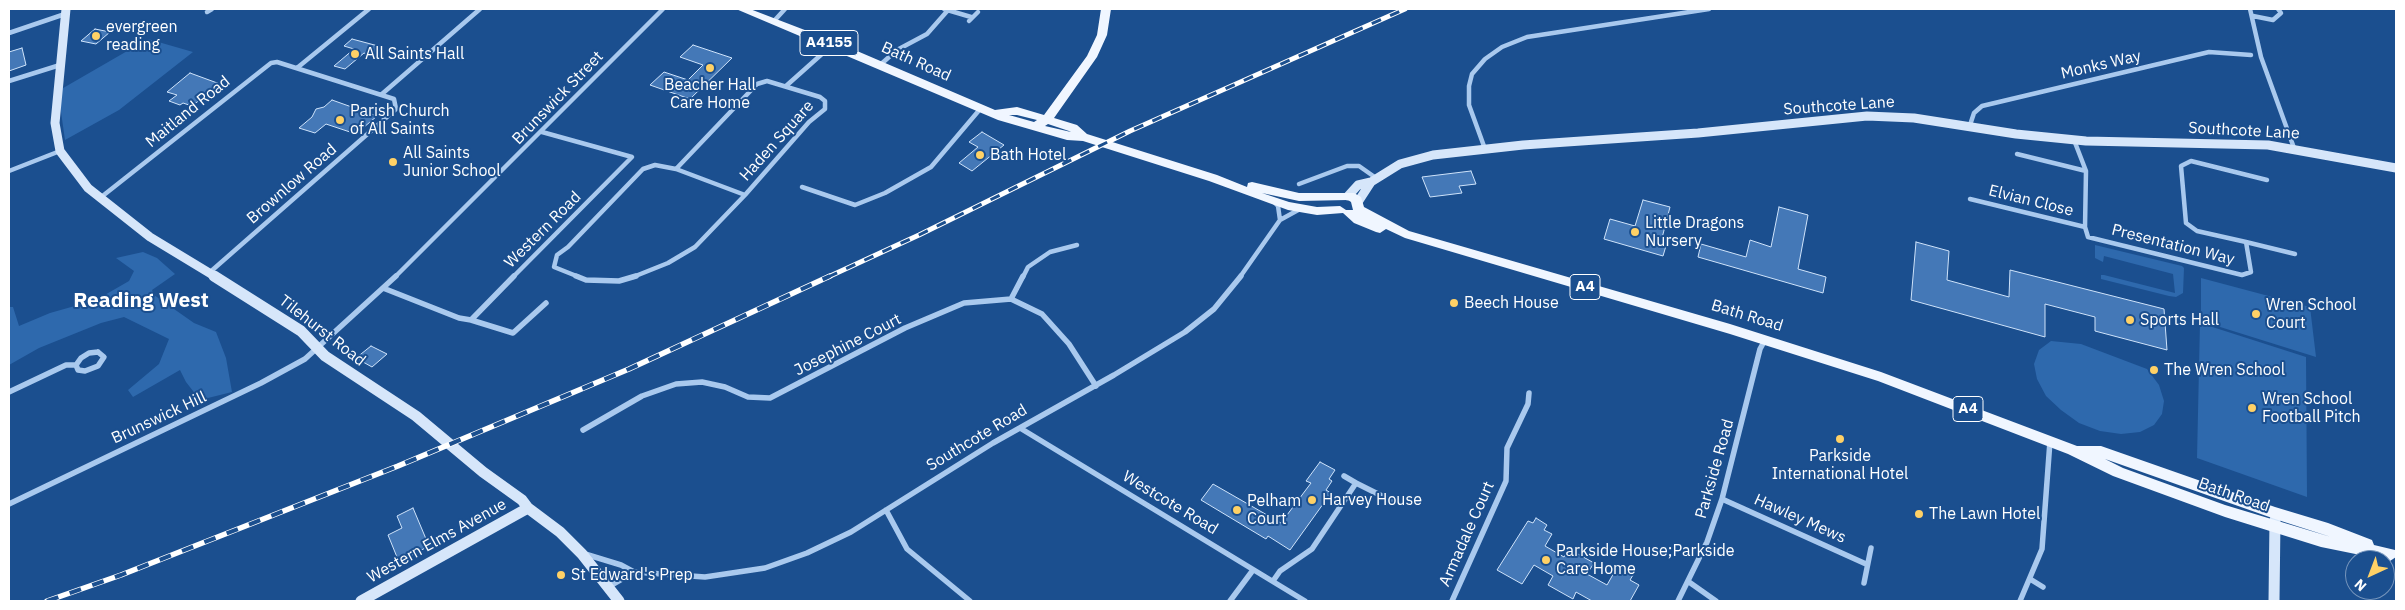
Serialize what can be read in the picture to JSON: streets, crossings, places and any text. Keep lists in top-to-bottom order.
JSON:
{
  "streets": {
    "main road": ["A4155", "Bath Road", "A4"],
    "street": [
      "Monks Way",
      "Brunswick Street",
      "Southcote Lane",
      "Maitland Road",
      "Haden Square",
      "Brownlow Road",
      "Elvian Close",
      "Western Road",
      "Presentation Way",
      "Tilehurst Road",
      "Josephine Court",
      "Brunswick Hill",
      "Southcote Road",
      "Parkside Road",
      "Westcote Road",
      "Hawley Mews",
      "Armadale Court",
      "Western Elms Avenue"
    ]
  },
  "crossings": [
    ["Bath Road", "Haden Square"],
    ["Bath Road", "Southcote Road"],
    ["Bath Road", "Parkside Road"],
    ["Monks Way", "Southcote Lane"],
    ["Brunswick Street", "Western Road"],
    ["Brunswick Street", "Tilehurst Road"],
    ["Brunswick Street", "Brunswick Hill"],
    ["Maitland Road", "Brownlow Road"],
    ["Maitland Road", "Tilehurst Road"],
    ["Brownlow Road", "Tilehurst Road"],
    ["Elvian Close", "Presentation Way"],
    ["Tilehurst Road", "Brunswick Hill"],
    ["Tilehurst Road", "Southcote Road"],
    ["Tilehurst Road", "Western Elms Avenue"],
    ["Southcote Road", "Westcote Road"],
    ["Parkside Road", "Hawley Mews"]
  ],
  "districts": ["Reading West"],
  "places": [
    "evergreen reading",
    "All Saints Hall",
    "Beacher Hall Care Home",
    "Parish Church of All Saints",
    "Bath Hotel",
    "All Saints Junior School",
    "Little Dragons Nursery",
    "Beech House",
    "Wren School Court",
    "Sports Hall",
    "The Wren School",
    "Wren School Football Pitch",
    "Parkside International Hotel",
    "Harvey House",
    "Pelham Court",
    "The Lawn Hotel",
    "Parkside House;Parkside Care Home",
    "St Edward's Prep"
  ],
  "north": "bottom left"
}
